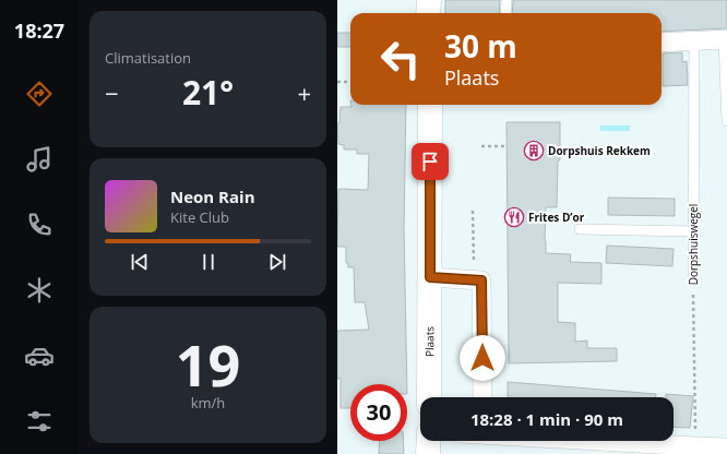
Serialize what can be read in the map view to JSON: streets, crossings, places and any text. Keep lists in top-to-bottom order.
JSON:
{
  "streets": {
    "main road": ["Plaats"],
    "lane": ["Dorpshuiswegel"]
  },
  "places": {
    "building": ["Dorpshuis Rekkem"],
    "restaurant": ["Frites D’or"]
  },
  "page": {
    "tabs": "18:27",
    "tile": [
      "Climatisation",
      ["19", "km/h"]
    ],
    "turn": ["30 m", "Plaats"],
    "heat": ["−", "21°", "+"],
    "song": ["Neon Rain", "Kite Club"],
    "limit": "30",
    "trip": "18:28 · 1 min · 90 m"
  }
}
